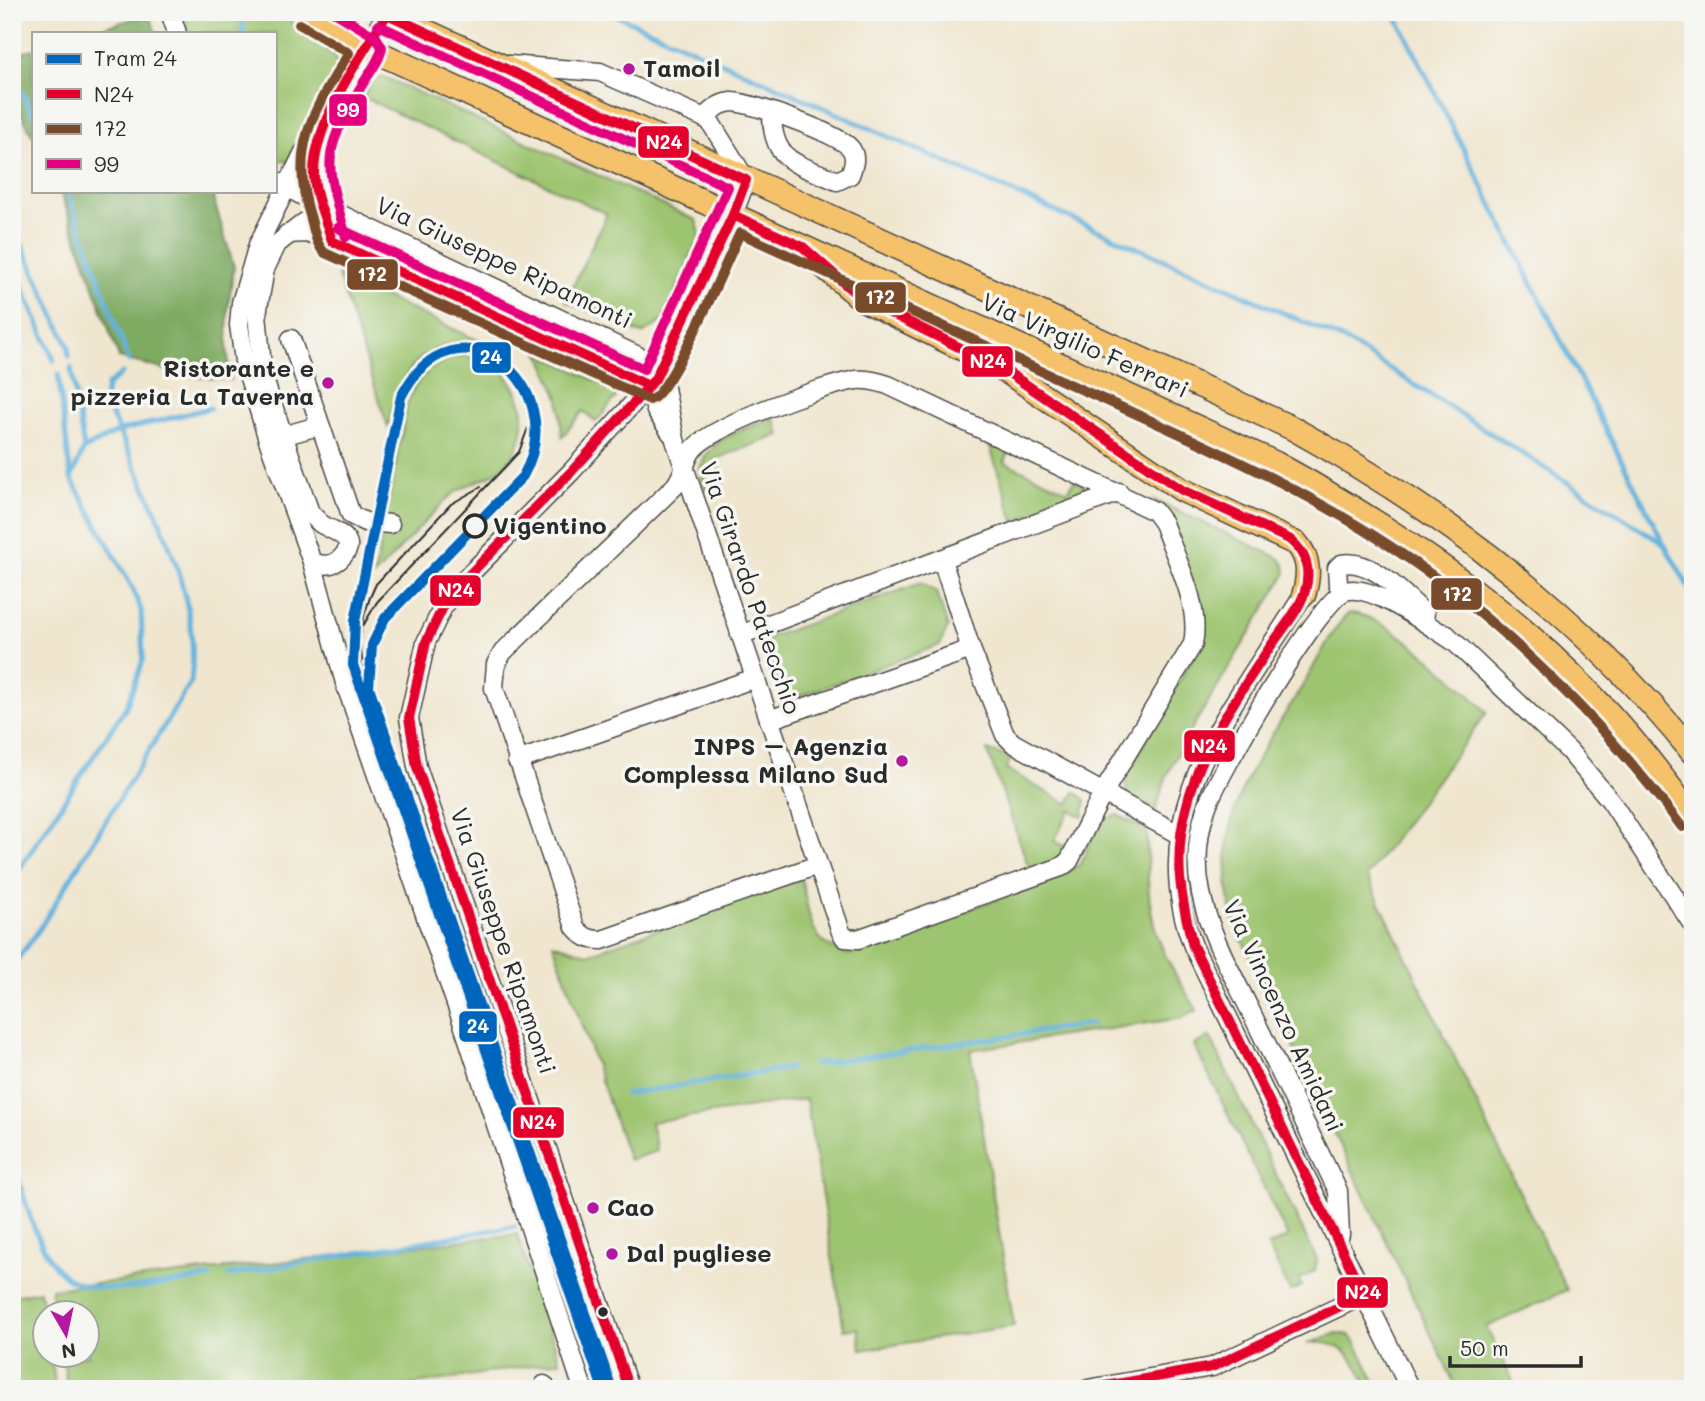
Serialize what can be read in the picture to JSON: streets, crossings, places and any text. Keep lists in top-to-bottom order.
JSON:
{
  "streets": {
    "main road": ["Via Virgilio Ferrari"],
    "street": ["Via Giuseppe Ripamonti", "Via Girardo Patecchio", "Via Vincenzo Amidani"]
  },
  "crossings": [
    ["Via Giuseppe Ripamonti", "Via Virgilio Ferrari"],
    ["Via Giuseppe Ripamonti", "Via Girardo Patecchio"]
  ],
  "places": [
    "Tamoil",
    "Ristorante e pizzeria La Taverna",
    "Vigentino",
    "INPS – Agenzia Complessa Milano Sud",
    "Cao",
    "Dal pugliese"
  ],
  "lines": [
    "transit line 99",
    "transit line N24",
    "transit line 172",
    "tram line 24"
  ],
  "legend": [
    "Tram 24",
    "N24",
    "172",
    "99"
  ],
  "scale_bar": "50 m",
  "north": "bottom"
}
